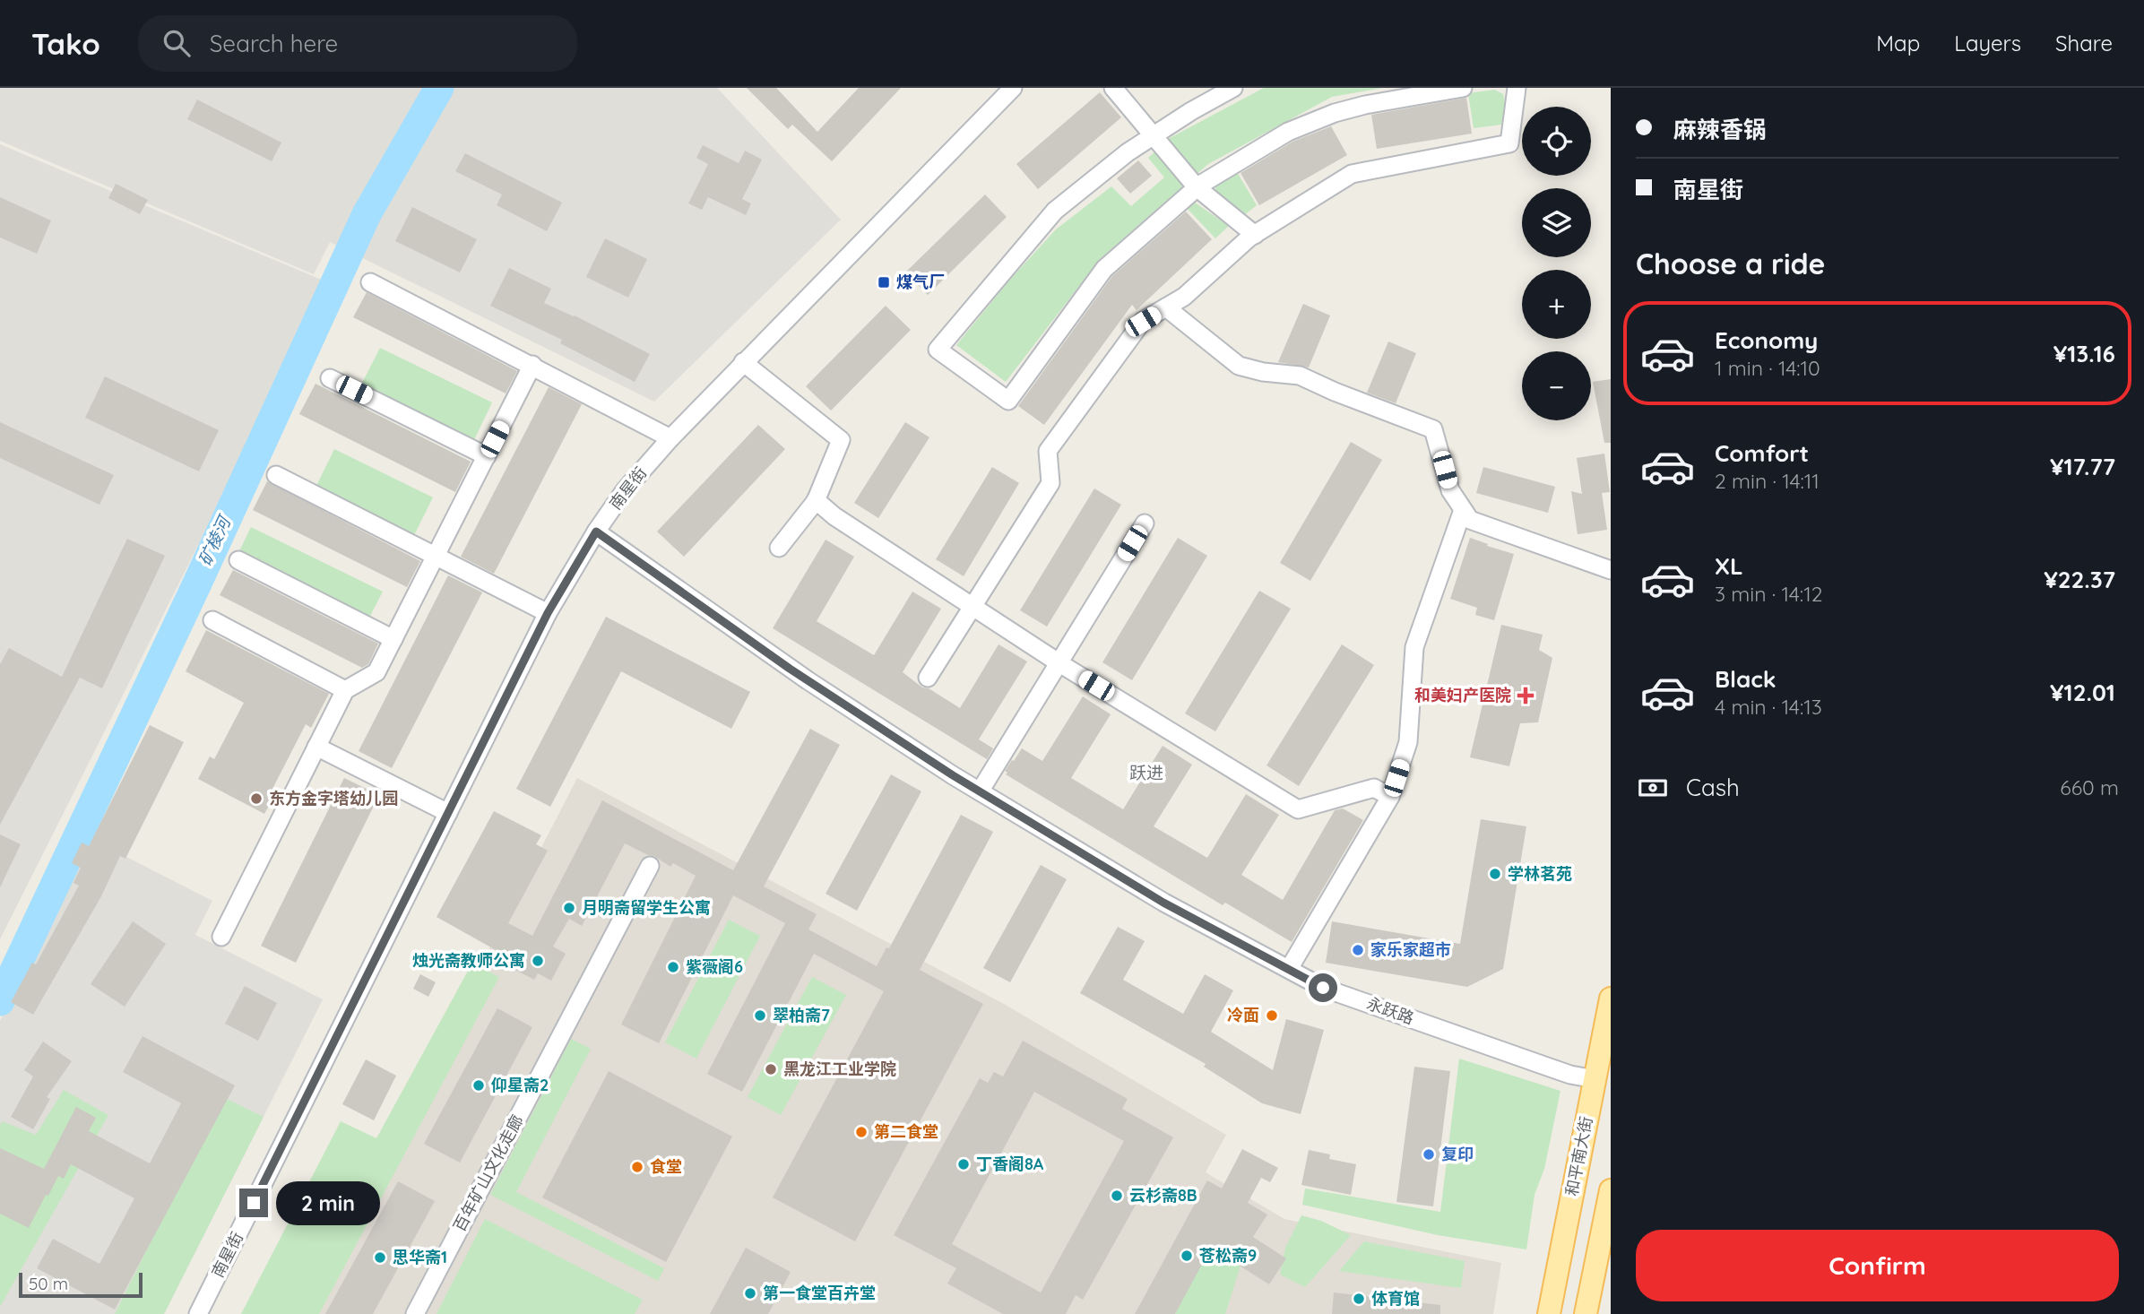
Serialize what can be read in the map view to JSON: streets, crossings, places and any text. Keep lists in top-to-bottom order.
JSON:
{
  "streets": {
    "main road": ["和平南大街"],
    "street": ["南星街", "永跃路", "百年矿山文化走廊"]
  },
  "crossings": [
    ["南星街", "永跃路"],
    ["永跃路", "和平南大街"]
  ],
  "districts": ["跃进"],
  "water": ["矿棱河"],
  "places": {
    "transit": ["煤气厂"],
    "health": ["和美妇产医院"],
    "other": [
      "东方金字塔幼儿园",
      "学林茗苑",
      "月明斋留学生公寓",
      "家乐家超市",
      "烛光斋教师公寓",
      "紫薇阁6",
      "翠柏斋7",
      "冷面",
      "黑龙江工业学院",
      "仰星斋2",
      "第二食堂",
      "复印",
      "丁香阁8A",
      "食堂",
      "云杉斋8B",
      "苍松斋9",
      "思华斋1",
      "第一食堂百卉堂",
      "体育馆"
    ]
  },
  "scale_bar": "50 m",
  "page": {
    "header": "Tako",
    "search": "Search here",
    "nav": ["Map", "Layers", "Share"],
    "banner": ["麻辣香锅", "南星街"],
    "map_buttons": ["+", "−"],
    "heading": "Choose a ride",
    "list": [
      {
        "name": "Economy",
        "note": "1 min · 14:10",
        "value": "¥13.16"
      },
      {
        "name": "Comfort",
        "note": "2 min · 14:11",
        "value": "¥17.77"
      },
      {
        "name": "XL",
        "note": "3 min · 14:12",
        "value": "¥22.37"
      },
      {
        "name": "Black",
        "note": "4 min · 14:13",
        "value": "¥12.01"
      }
    ],
    "pay": ["Cash", "660 m"],
    "bubble": "2 min",
    "buttons": "Confirm",
    "scale": "50 m"
  }
}
